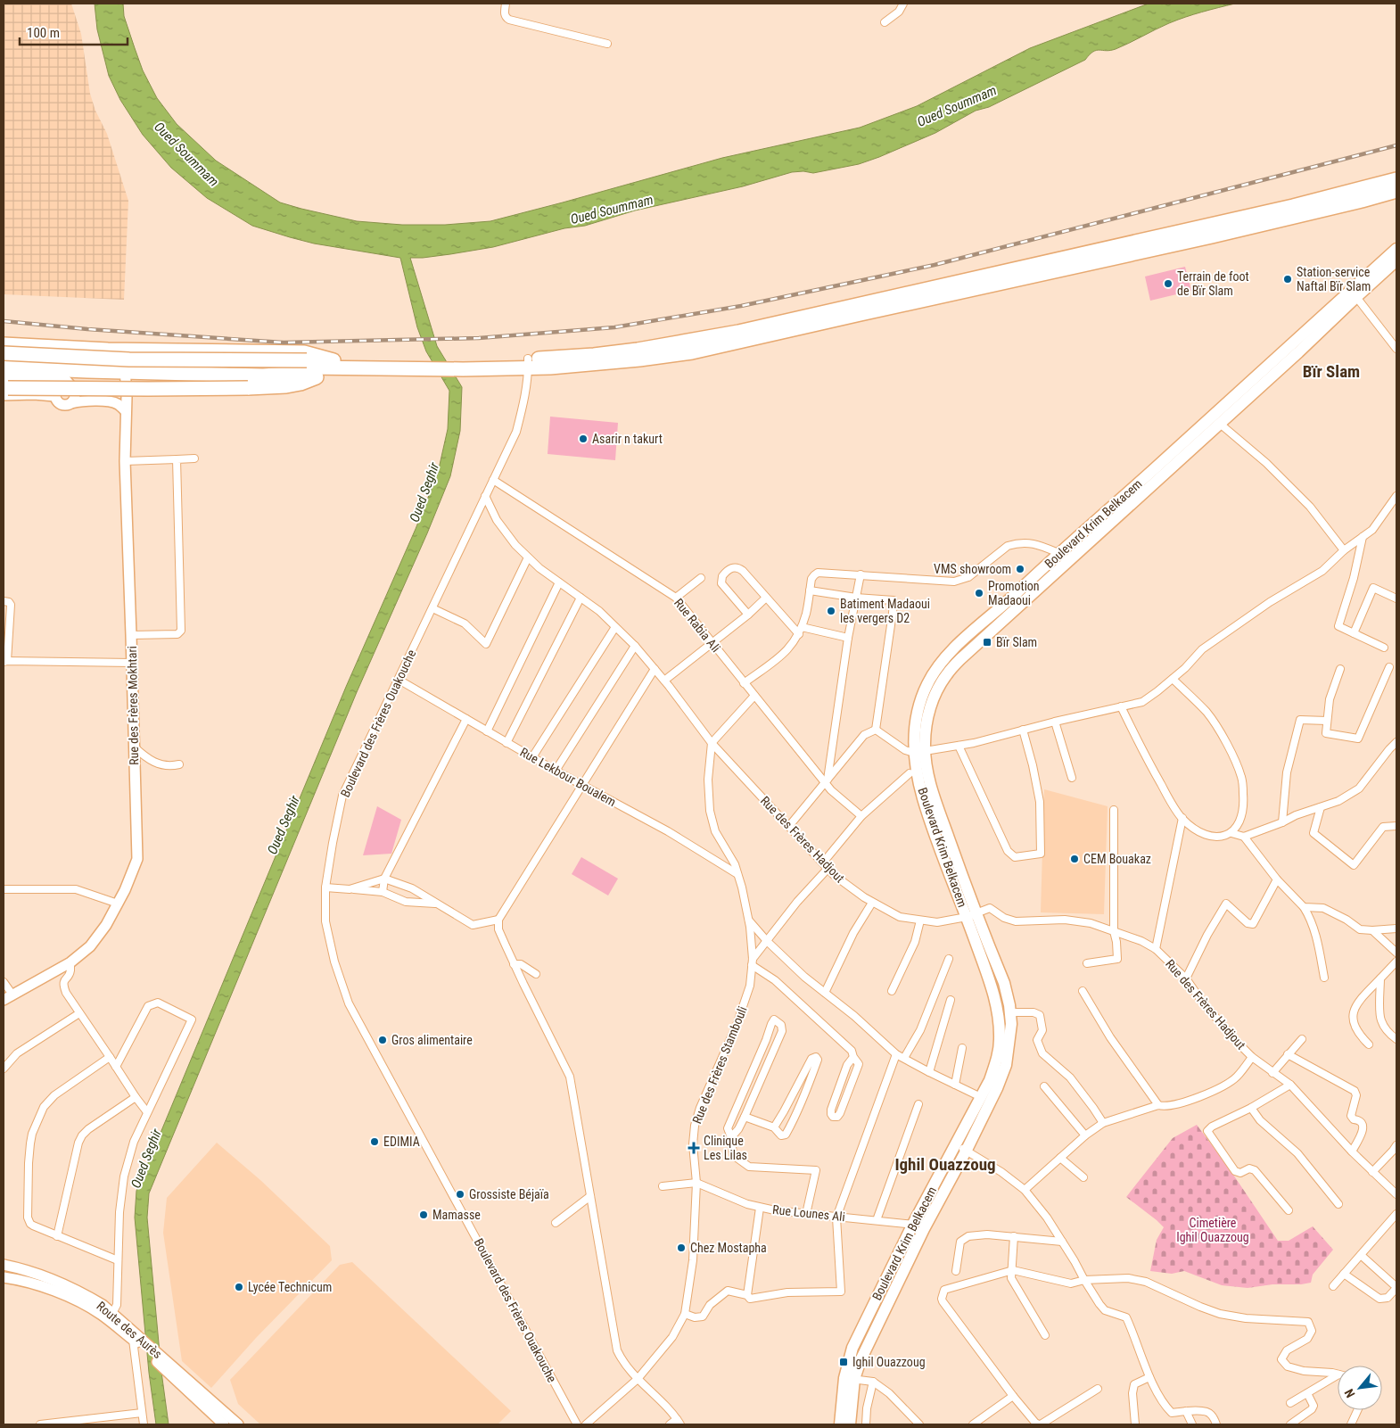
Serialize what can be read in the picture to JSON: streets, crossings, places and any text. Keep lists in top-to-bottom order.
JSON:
{
  "streets": {
    "main road": ["Boulevard Krim Belkacem"],
    "street": [
      "Rue Rabia Ali",
      "Rue des Frères Mokhtari",
      "Boulevard des Frères Ouakouche",
      "Rue Lekbour Boualem",
      "Rue des Frères Hadjout",
      "Rue des Frères Stambouli",
      "Rue Lounes Ali",
      "Route des Aurès"
    ]
  },
  "crossings": [
    ["Boulevard Krim Belkacem", "Rue des Frères Hadjout"],
    ["Boulevard Krim Belkacem", "Rue Lounes Ali"],
    ["Rue Rabia Ali", "Boulevard des Frères Ouakouche"],
    ["Boulevard des Frères Ouakouche", "Rue Lekbour Boualem"],
    ["Boulevard des Frères Ouakouche", "Rue des Frères Hadjout"],
    ["Rue Lekbour Boualem", "Rue des Frères Stambouli"],
    ["Rue des Frères Hadjout", "Rue des Frères Stambouli"],
    ["Rue des Frères Stambouli", "Rue Lounes Ali"]
  ],
  "districts": ["Bïr Slam", "Ighil Ouazzoug"],
  "water": ["Oued Soummam", "Oued Seghir"],
  "parks": ["Cimetière Ighil Ouazzoug"],
  "places": {
    "other": [
      "Station-service Naftal Bïr Slam",
      "Terrain de foot de Bïr Slam",
      "Asarir n takurt",
      "VMS showroom",
      "Promotion Madaoui",
      "Batiment Madaoui les vergers D2",
      "CEM Bouakaz",
      "Gros alimentaire",
      "EDIMIA",
      "Grossiste Béjaïa",
      "Mamasse",
      "Chez Mostapha",
      "Lycée Technicum"
    ],
    "transit": ["Bïr Slam", "Ighil Ouazzoug"],
    "health": ["Clinique Les Lilas"]
  },
  "scale_bar": "100 m",
  "north": "bottom left"
}
